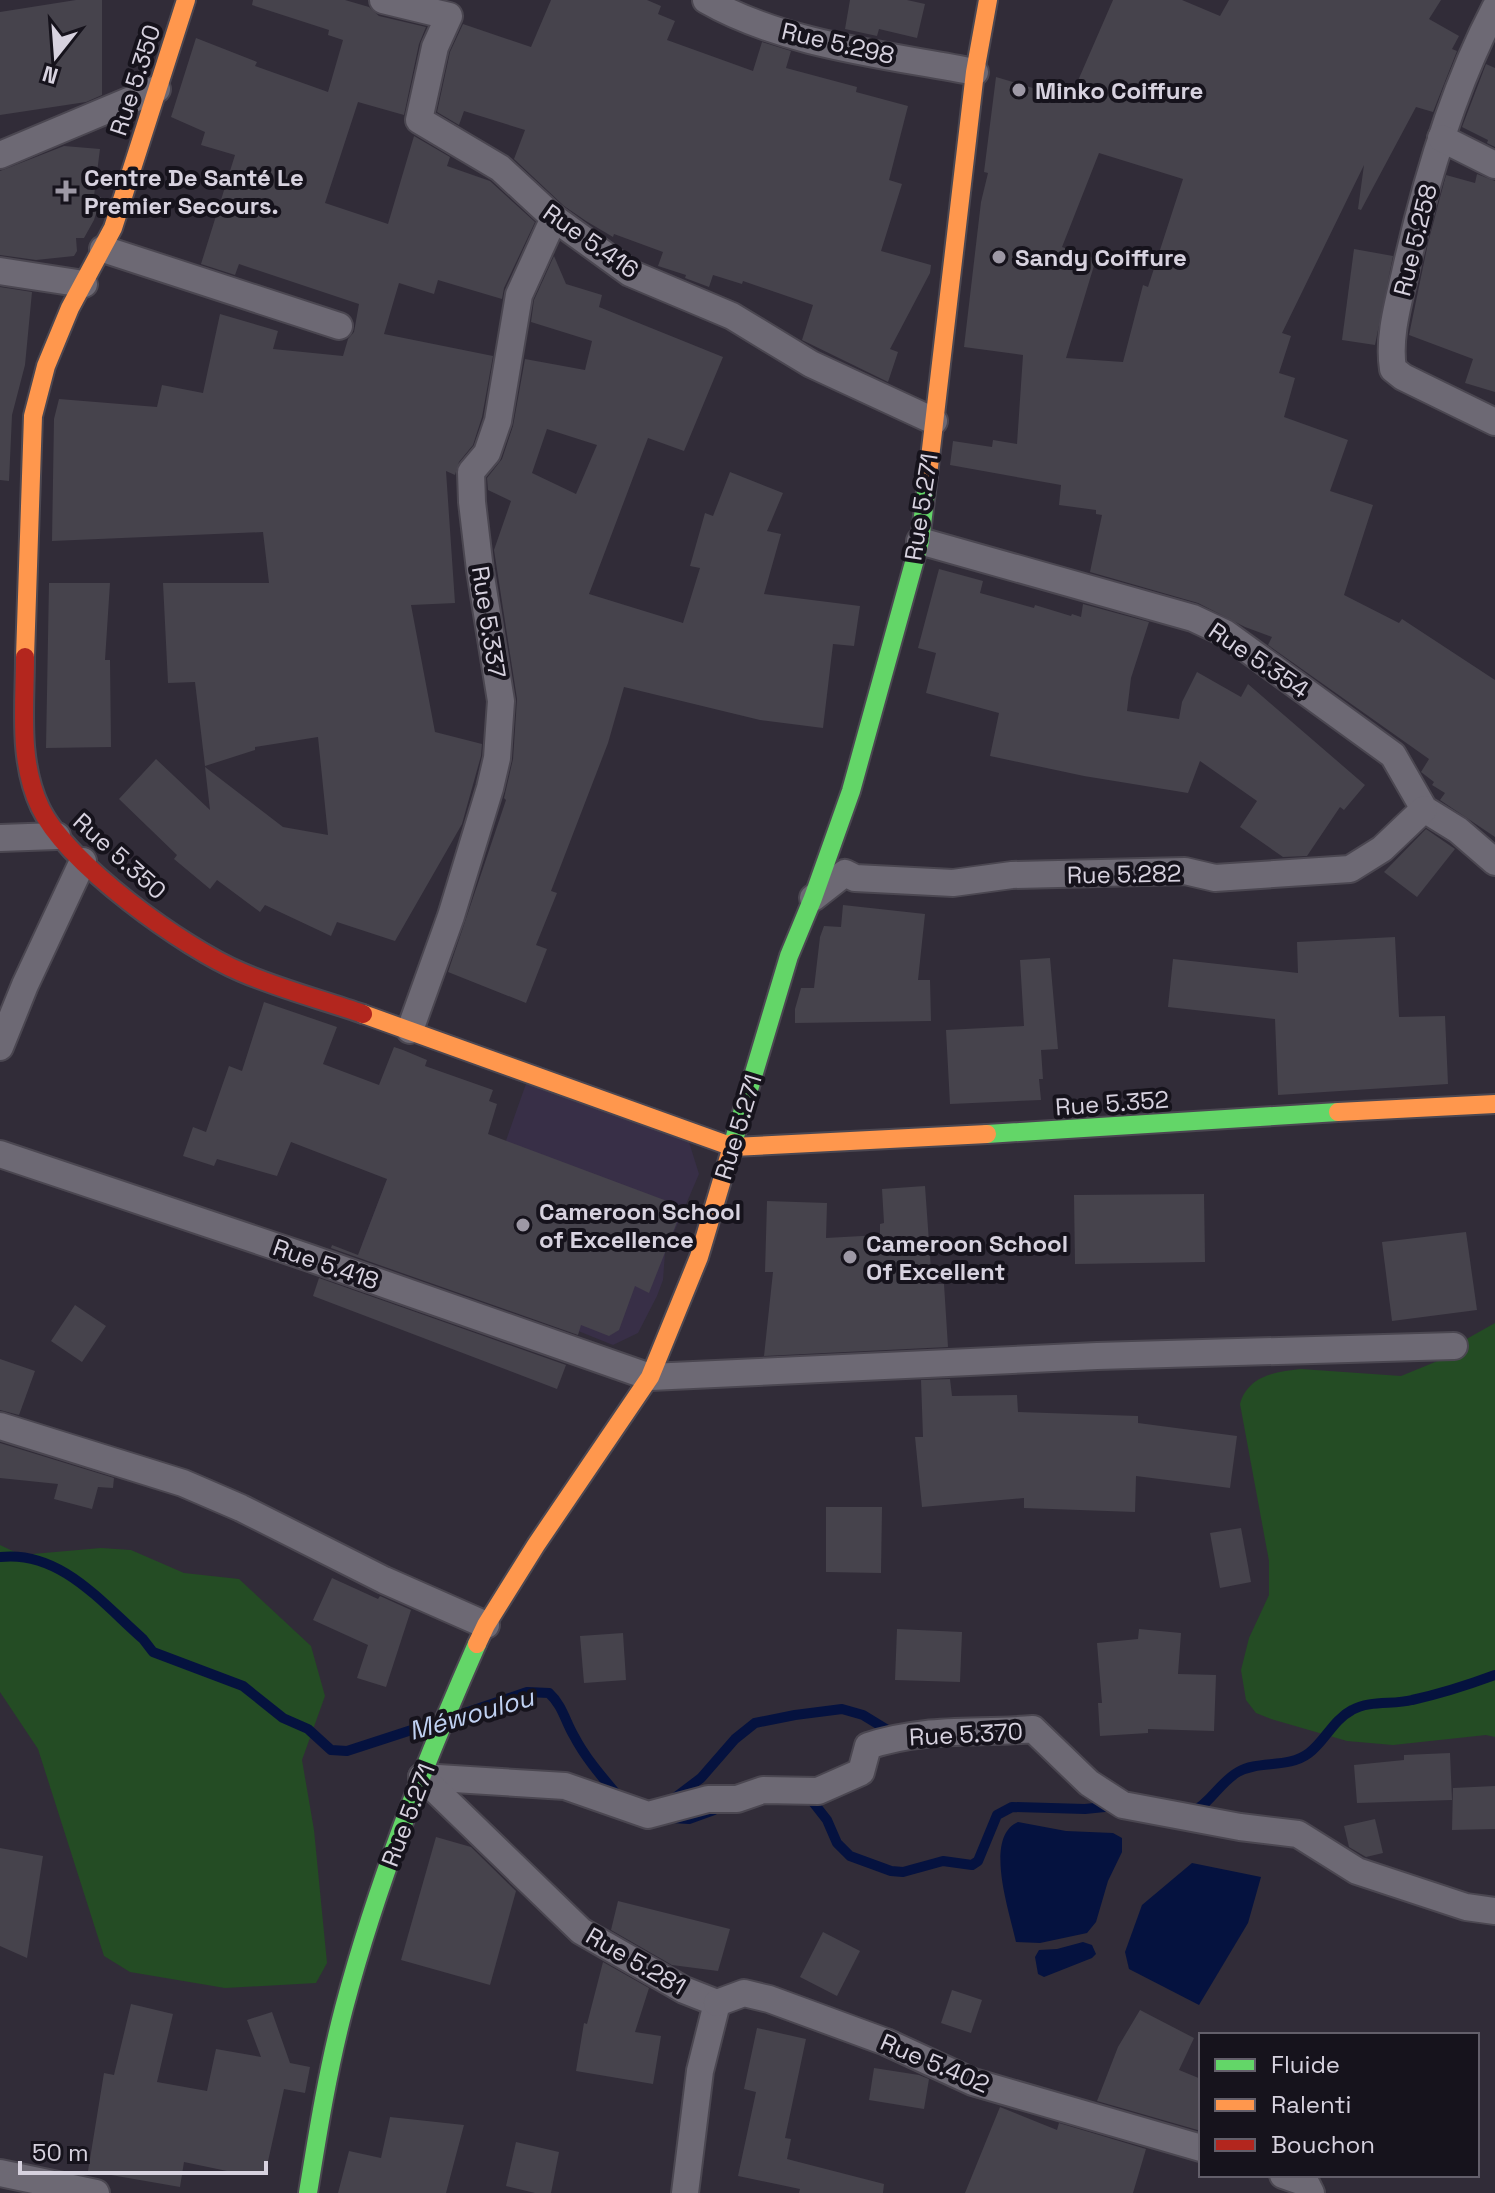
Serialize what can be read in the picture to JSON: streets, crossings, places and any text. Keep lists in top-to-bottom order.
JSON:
{
  "streets": {
    "street": [
      "Rue 5.298",
      "Rue 5.350",
      "Rue 5.258",
      "Rue 5.416",
      "Rue 5.271",
      "Rue 5.337",
      "Rue 5.354",
      "Rue 5.282",
      "Rue 5.352",
      "Rue 5.418",
      "Rue 5.370",
      "Rue 5.281",
      "Rue 5.402"
    ]
  },
  "crossings": [
    ["Rue 5.298", "Rue 5.271"],
    ["Rue 5.350", "Rue 5.271"],
    ["Rue 5.350", "Rue 5.337"],
    ["Rue 5.350", "Rue 5.352"],
    ["Rue 5.416", "Rue 5.271"],
    ["Rue 5.416", "Rue 5.337"],
    ["Rue 5.271", "Rue 5.354"],
    ["Rue 5.271", "Rue 5.282"],
    ["Rue 5.271", "Rue 5.352"],
    ["Rue 5.271", "Rue 5.418"],
    ["Rue 5.271", "Rue 5.370"],
    ["Rue 5.271", "Rue 5.281"],
    ["Rue 5.354", "Rue 5.282"],
    ["Rue 5.370", "Rue 5.281"],
    ["Rue 5.281", "Rue 5.402"]
  ],
  "water": ["Méwoulou"],
  "places": {
    "other": [
      "Minko Coiffure",
      "Sandy Coiffure",
      "Cameroon School of Excellence",
      "Cameroon School Of Excellent"
    ],
    "health": ["Centre De Santé Le Premier Secours."]
  },
  "legend": ["Fluide", "Ralenti", "Bouchon"],
  "scale_bar": "50 m",
  "north": "bottom"
}
